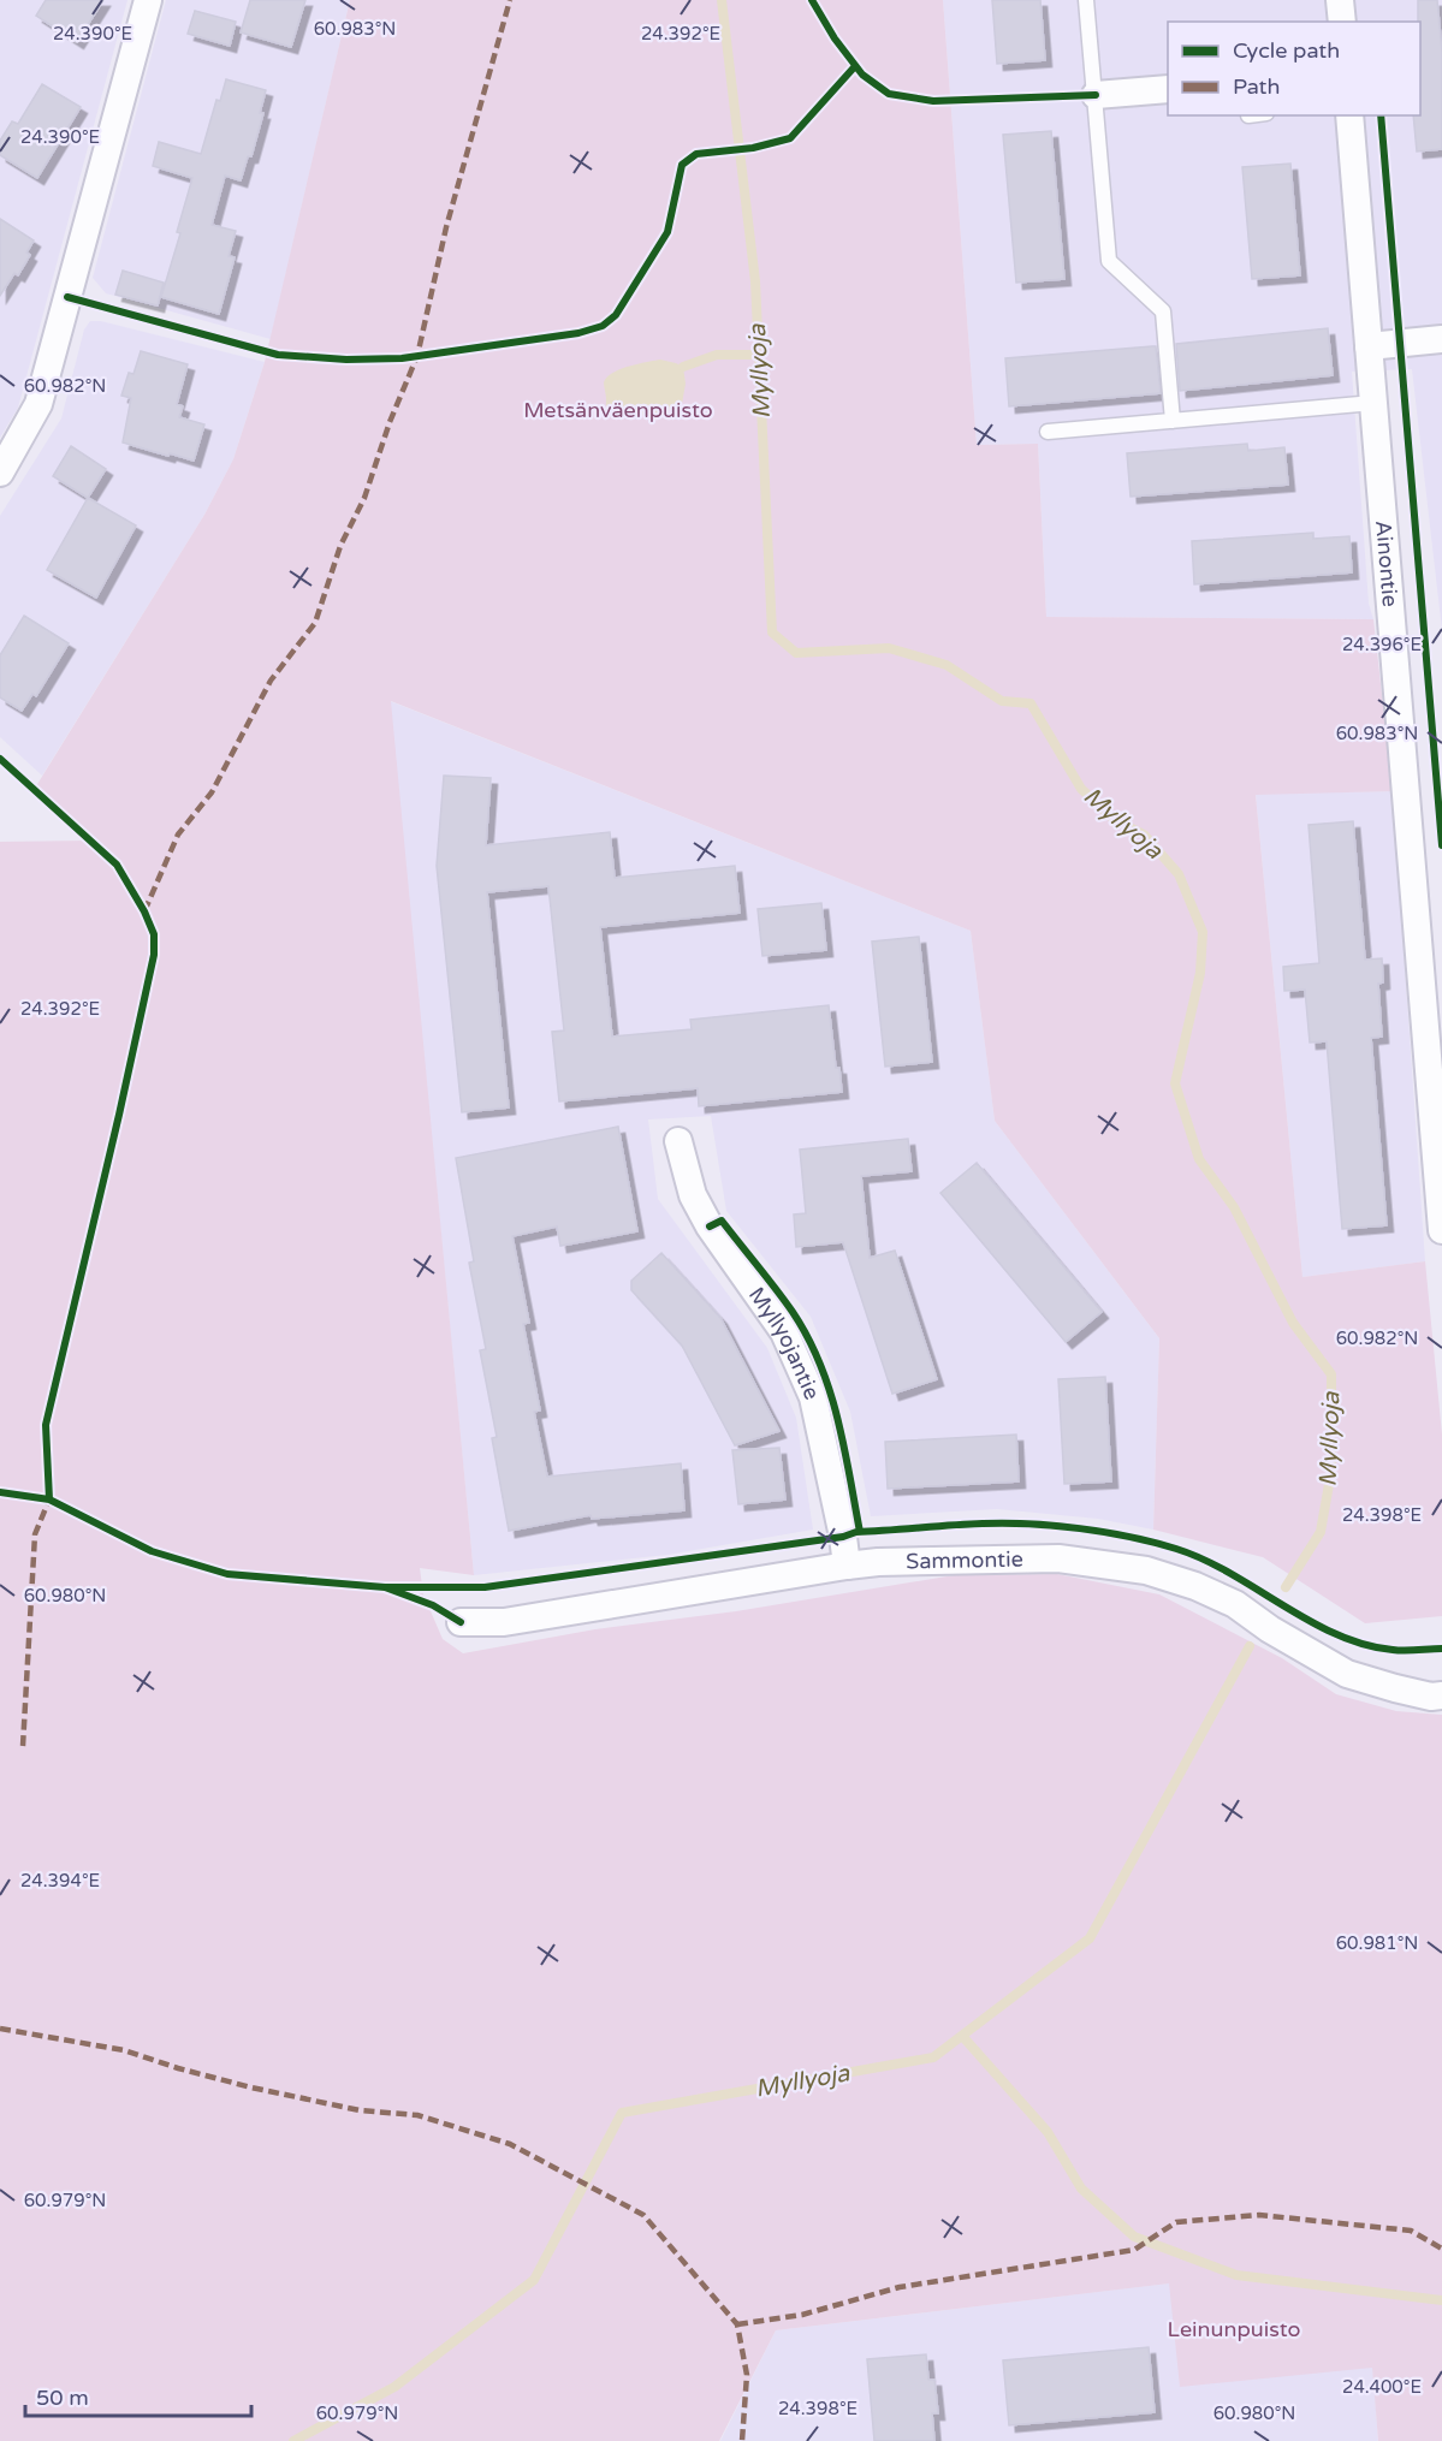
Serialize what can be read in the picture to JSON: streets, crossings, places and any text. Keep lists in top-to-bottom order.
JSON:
{
  "streets": {
    "street": ["Ainontie", "Myllyojantie", "Sammontie"]
  },
  "crossings": [
    ["Myllyojantie", "Sammontie"]
  ],
  "water": ["Myllyoja"],
  "parks": ["Metsänväenpuisto", "Leinunpuisto"],
  "legend": ["Cycle path", "Path"],
  "scale_bar": "50 m",
  "coordinates": [
    "60.983°N",
    "24.392°E",
    "24.390°E",
    "60.982°N",
    "24.396°E",
    "24.398°E",
    "60.980°N",
    "24.394°E",
    "60.981°N",
    "60.979°N",
    "24.400°E"
  ]
}
